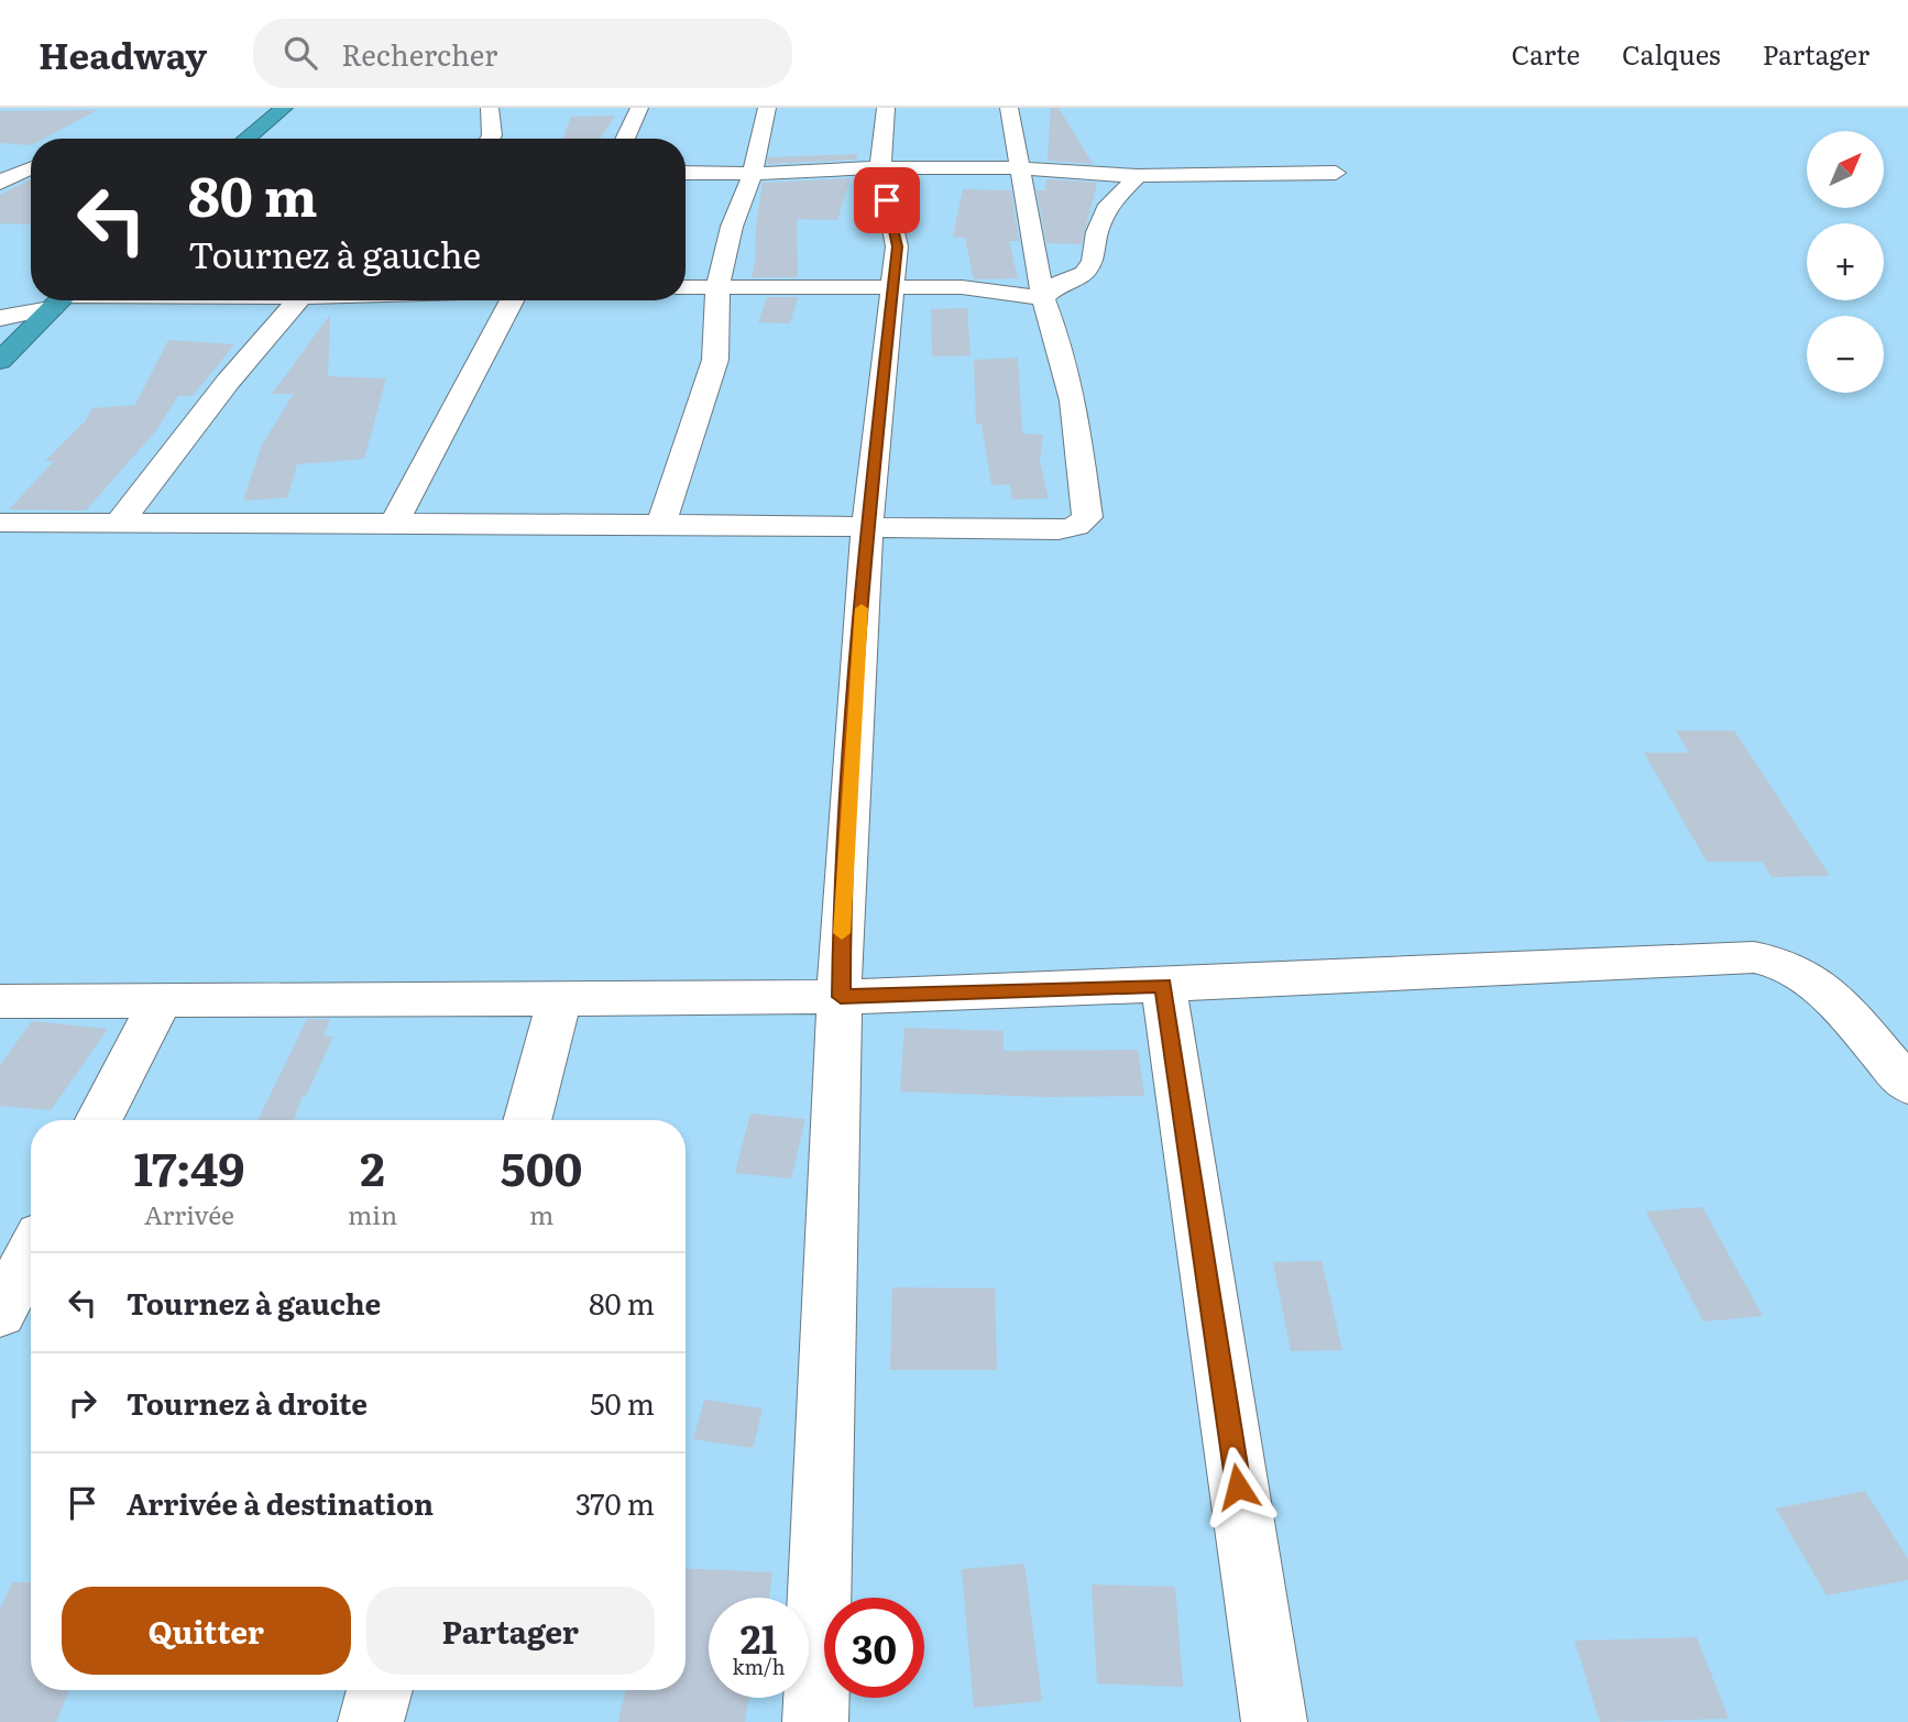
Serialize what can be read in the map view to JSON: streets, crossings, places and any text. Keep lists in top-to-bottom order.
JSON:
{
  "north": "top right",
  "page": {
    "header": "Headway",
    "search": "Rechercher",
    "nav": ["Carte", "Calques", "Partager"],
    "map_buttons": ["+", "−"],
    "turn": ["80 m", "Tournez à gauche"],
    "eta": [
      "17:49",
      "Arrivée",
      "2",
      "min",
      "500",
      "m"
    ],
    "list": [
      {
        "name": "Tournez à gauche",
        "value": "80 m"
      },
      {
        "name": "Tournez à droite",
        "value": "50 m"
      },
      {
        "name": "Arrivée à destination",
        "value": "370 m"
      }
    ],
    "buttons": ["Quitter", "Partager"],
    "speed": "21 km/h",
    "limit": "30"
  }
}
